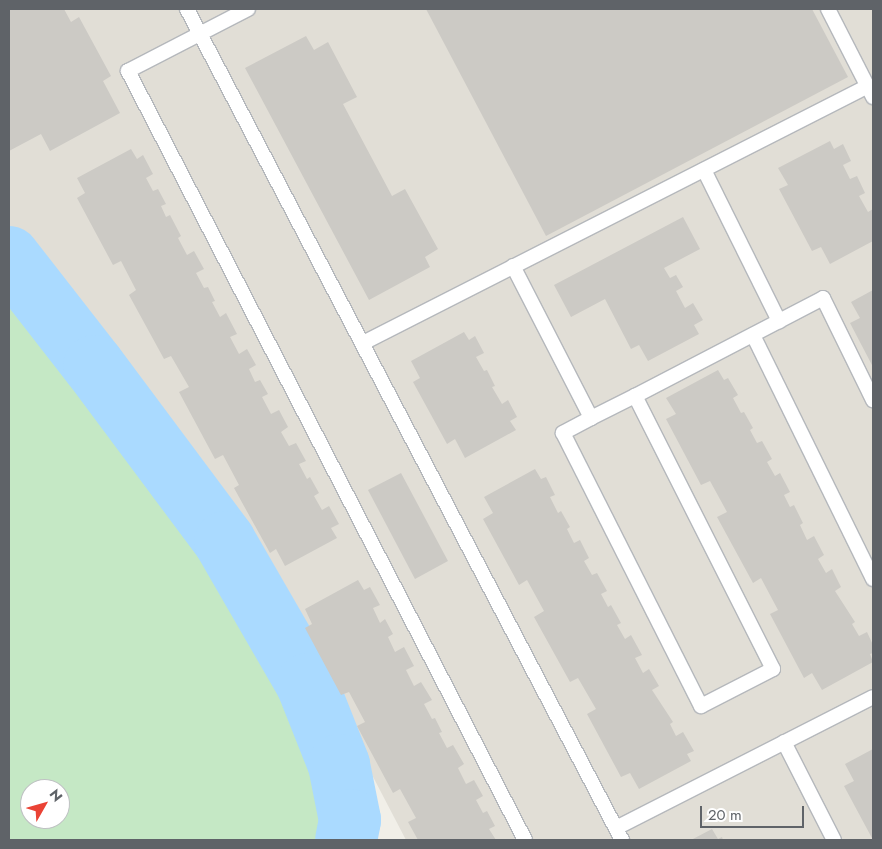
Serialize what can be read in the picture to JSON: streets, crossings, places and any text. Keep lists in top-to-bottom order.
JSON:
{
  "scale_bar": "20 m",
  "north": "top right"
}
